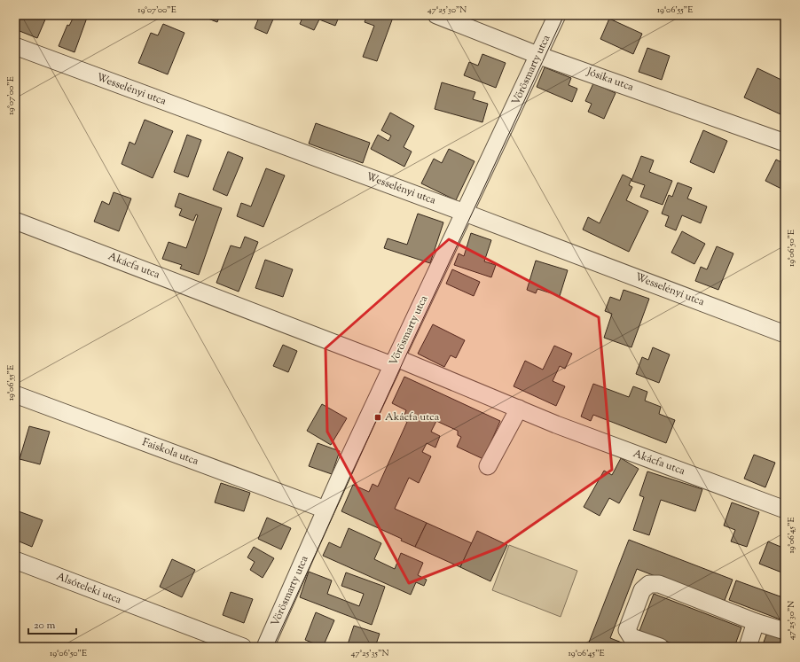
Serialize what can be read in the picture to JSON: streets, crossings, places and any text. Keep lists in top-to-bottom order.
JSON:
{
  "streets": {
    "street": [
      "Vörösmarty utca",
      "Jósika utca",
      "Wesselényi utca",
      "Akácfa utca",
      "Faiskola utca",
      "Alsóteleki utca"
    ]
  },
  "crossings": [
    ["Vörösmarty utca", "Jósika utca"],
    ["Vörösmarty utca", "Wesselényi utca"],
    ["Vörösmarty utca", "Akácfa utca"],
    ["Vörösmarty utca", "Faiskola utca"]
  ],
  "places": {
    "transit": ["Akácfa utca"]
  },
  "scale_bar": "20 m",
  "coordinates": [
    "19°07'00\"E",
    "47°25'30\"N",
    "19°06'55\"E",
    "19°06'50\"E",
    "19°06'45\"E",
    "47°25'35\"N"
  ]
}
